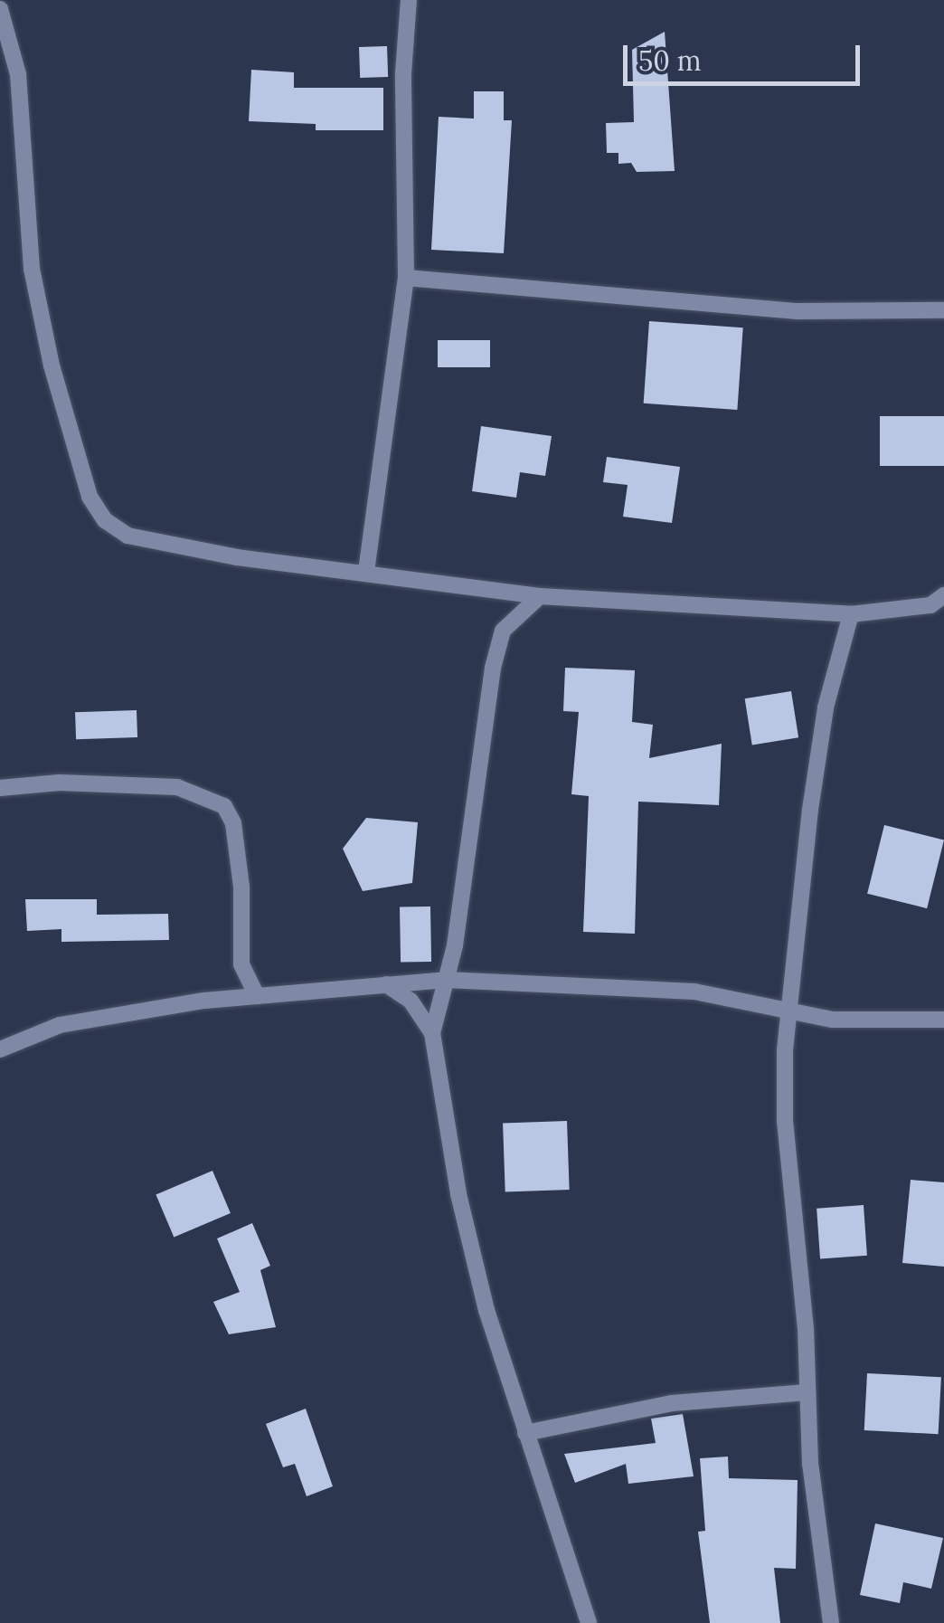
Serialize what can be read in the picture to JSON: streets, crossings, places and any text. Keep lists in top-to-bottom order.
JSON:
{
  "scale_bar": "50 m"
}
